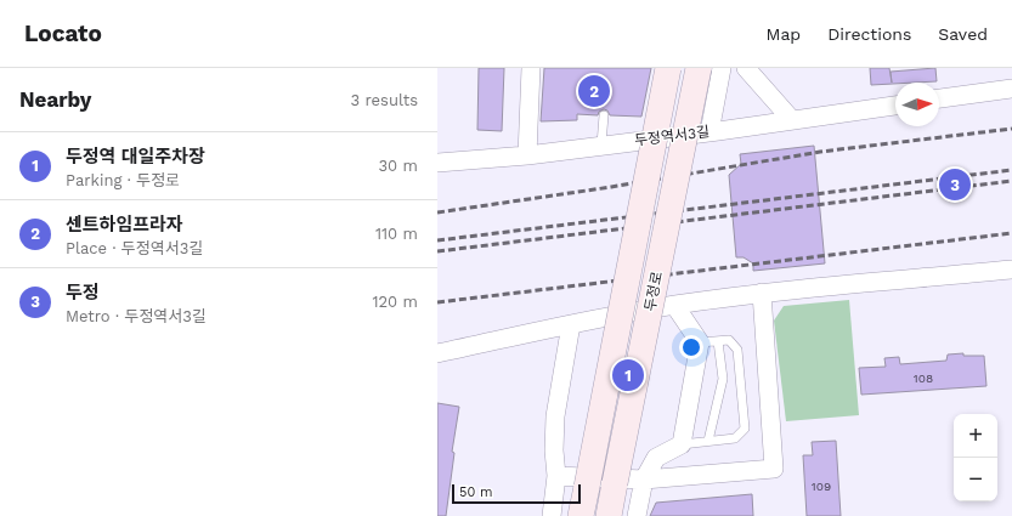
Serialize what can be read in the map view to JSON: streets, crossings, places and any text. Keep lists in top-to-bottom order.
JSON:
{
  "streets": {
    "street": ["두정역서3길", "두정로"]
  },
  "house_numbers": ["108", "109"],
  "scale_bar": "50 m",
  "north": "right",
  "page": {
    "header": "Locato",
    "nav": ["Map", "Directions", "Saved"],
    "heading": ["Nearby", "3 results"],
    "pins": ["2", "3", "1"],
    "list": [
      {
        "mark": "1",
        "name": "두정역 대일주차장",
        "note": "Parking · 두정로",
        "value": "30 m"
      },
      {
        "mark": "2",
        "name": "센트하임프라자",
        "note": "Place · 두정역서3길",
        "value": "110 m"
      },
      {
        "mark": "3",
        "name": "두정",
        "note": "Metro · 두정역서3길",
        "value": "120 m"
      }
    ],
    "map_buttons": ["+", "−"],
    "scale": "50 m"
  }
}
